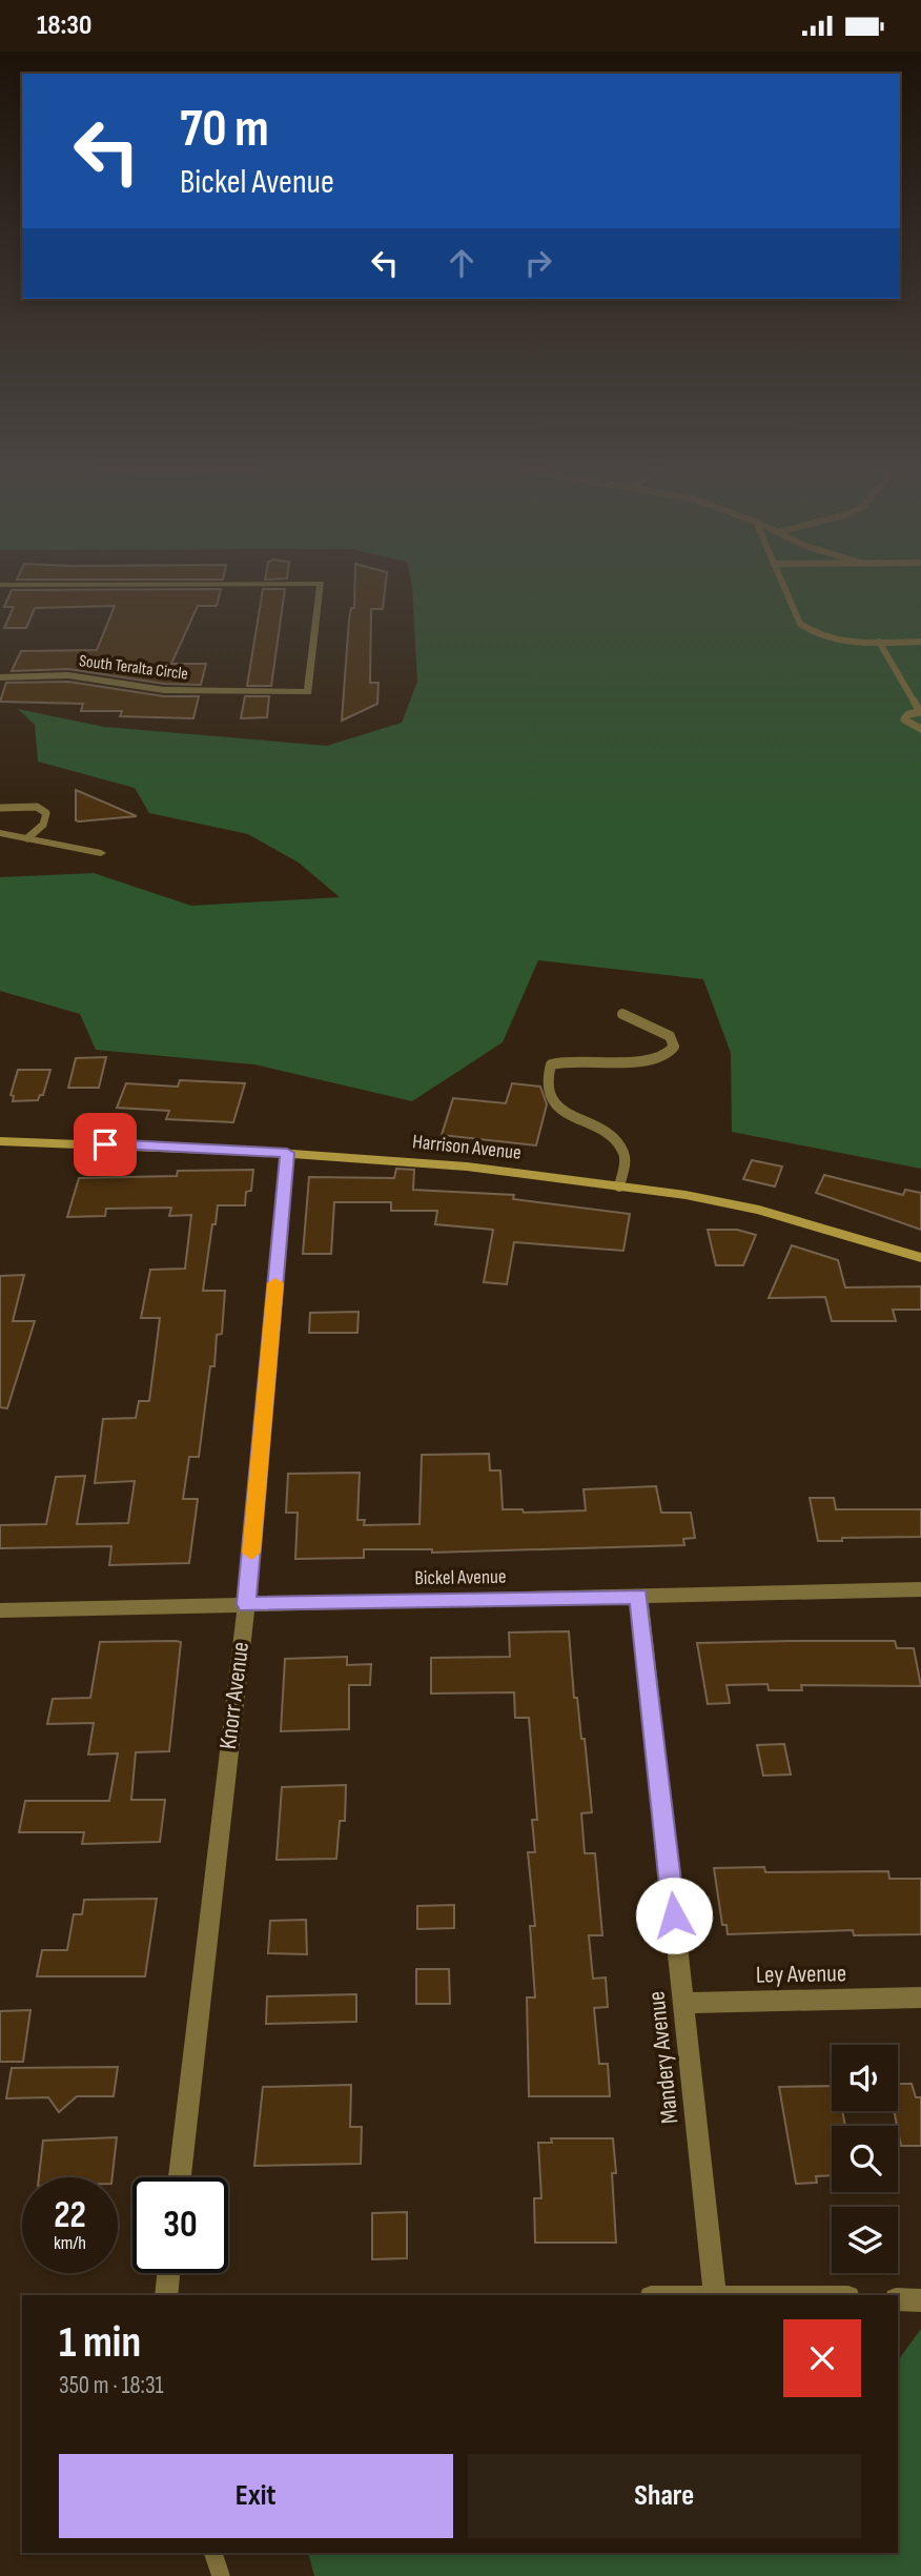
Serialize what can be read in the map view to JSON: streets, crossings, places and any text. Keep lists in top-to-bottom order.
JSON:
{
  "streets": {
    "main road": ["Harrison Avenue"],
    "street": [
      "South Teralta Circle",
      "Bickel Avenue",
      "Knorr Avenue",
      "Ley Avenue",
      "Mandery Avenue"
    ]
  },
  "crossings": [
    ["Harrison Avenue", "Knorr Avenue"],
    ["Bickel Avenue", "Knorr Avenue"],
    ["Bickel Avenue", "Mandery Avenue"],
    ["Ley Avenue", "Mandery Avenue"]
  ],
  "page": {
    "status": "18:30",
    "turn": ["70 m", "Bickel Avenue"],
    "speed": "22 km/h",
    "limit": "30",
    "heading": ["1 min", "350 m · 18:31"],
    "buttons": ["Exit", "Share"]
  }
}
